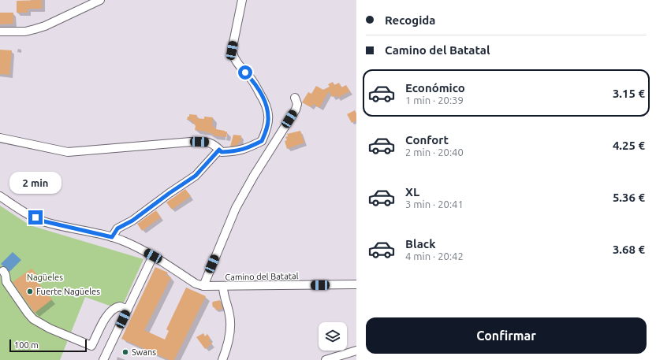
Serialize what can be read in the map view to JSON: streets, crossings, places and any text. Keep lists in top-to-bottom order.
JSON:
{
  "streets": {
    "street": ["Camino del Batatal"]
  },
  "parks": ["Nagüeles"],
  "places": ["Fuerte Nagüeles", "Swans"],
  "scale_bar": "100 m",
  "page": {
    "banner": ["Recogida", "Camino del Batatal"],
    "list": [
      {
        "name": "Económico",
        "note": "1 min · 20:39",
        "value": "3.15 €"
      },
      {
        "name": "Confort",
        "note": "2 min · 20:40",
        "value": "4.25 €"
      },
      {
        "name": "XL",
        "note": "3 min · 20:41",
        "value": "5.36 €"
      },
      {
        "name": "Black",
        "note": "4 min · 20:42",
        "value": "3.68 €"
      }
    ],
    "bubble": "2 min",
    "buttons": "Confirmar",
    "scale": "100 m"
  }
}
